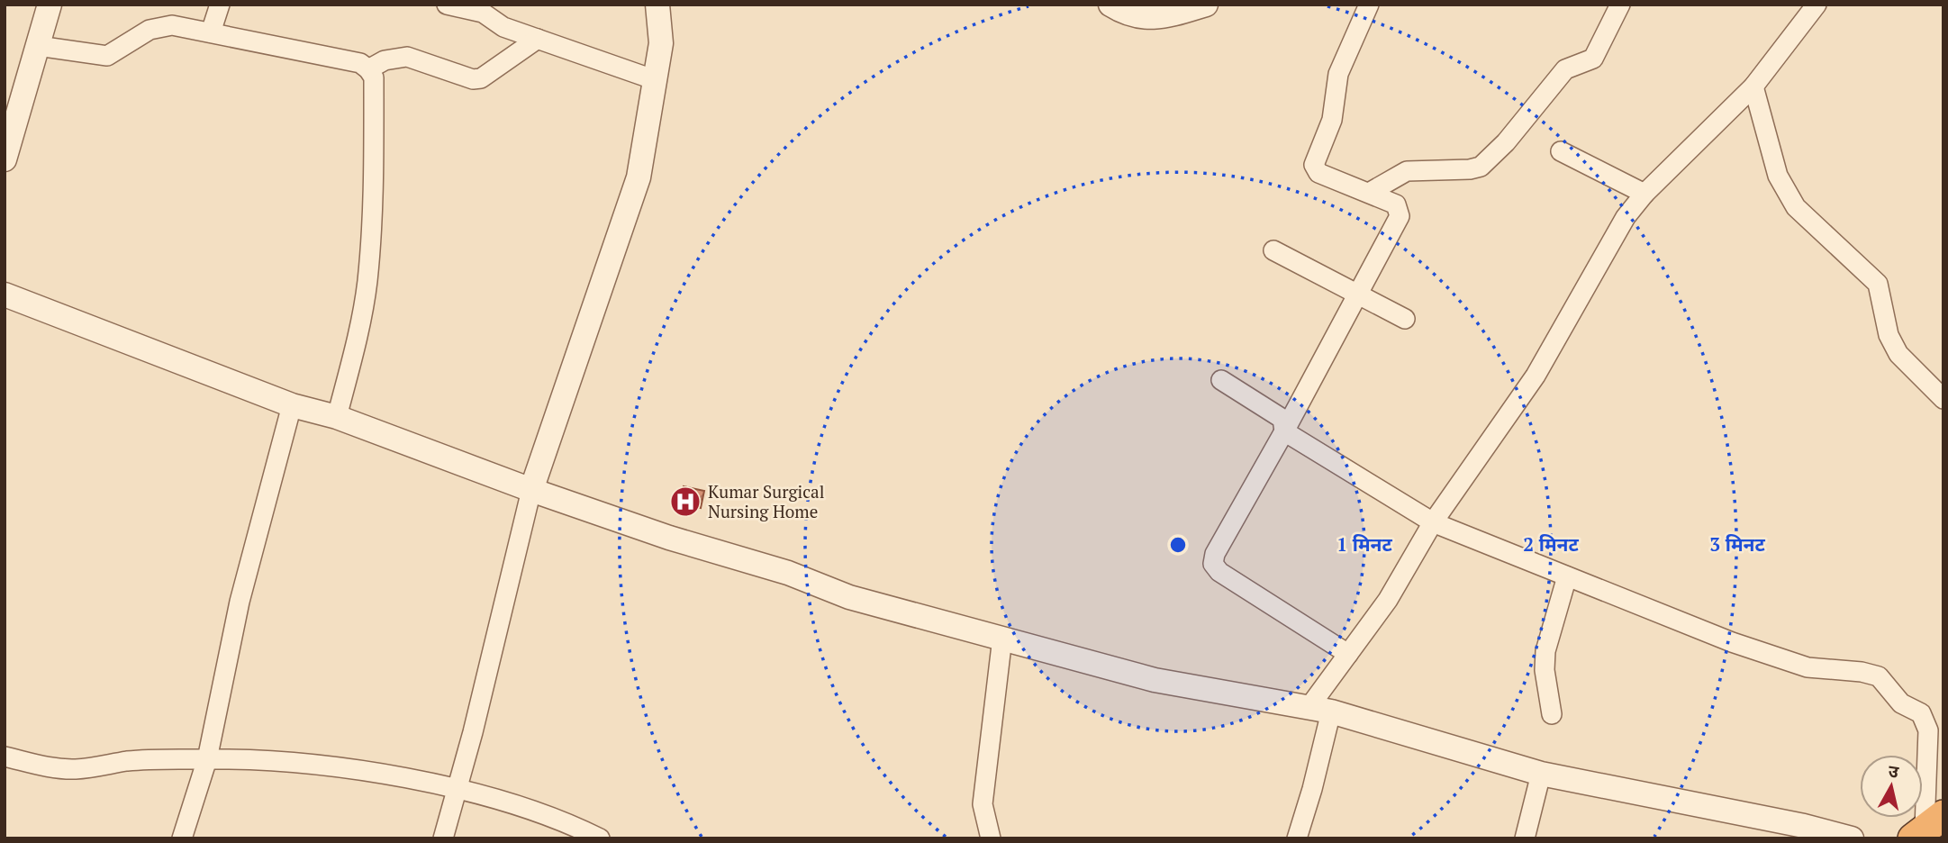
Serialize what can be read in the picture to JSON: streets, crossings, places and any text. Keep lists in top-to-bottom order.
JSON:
{
  "places": {
    "hospital": ["Kumar Surgical Nursing Home"]
  },
  "north": "top",
  "rings": ["1 मिनट", "2 मिनट", "3 मिनट"]
}
